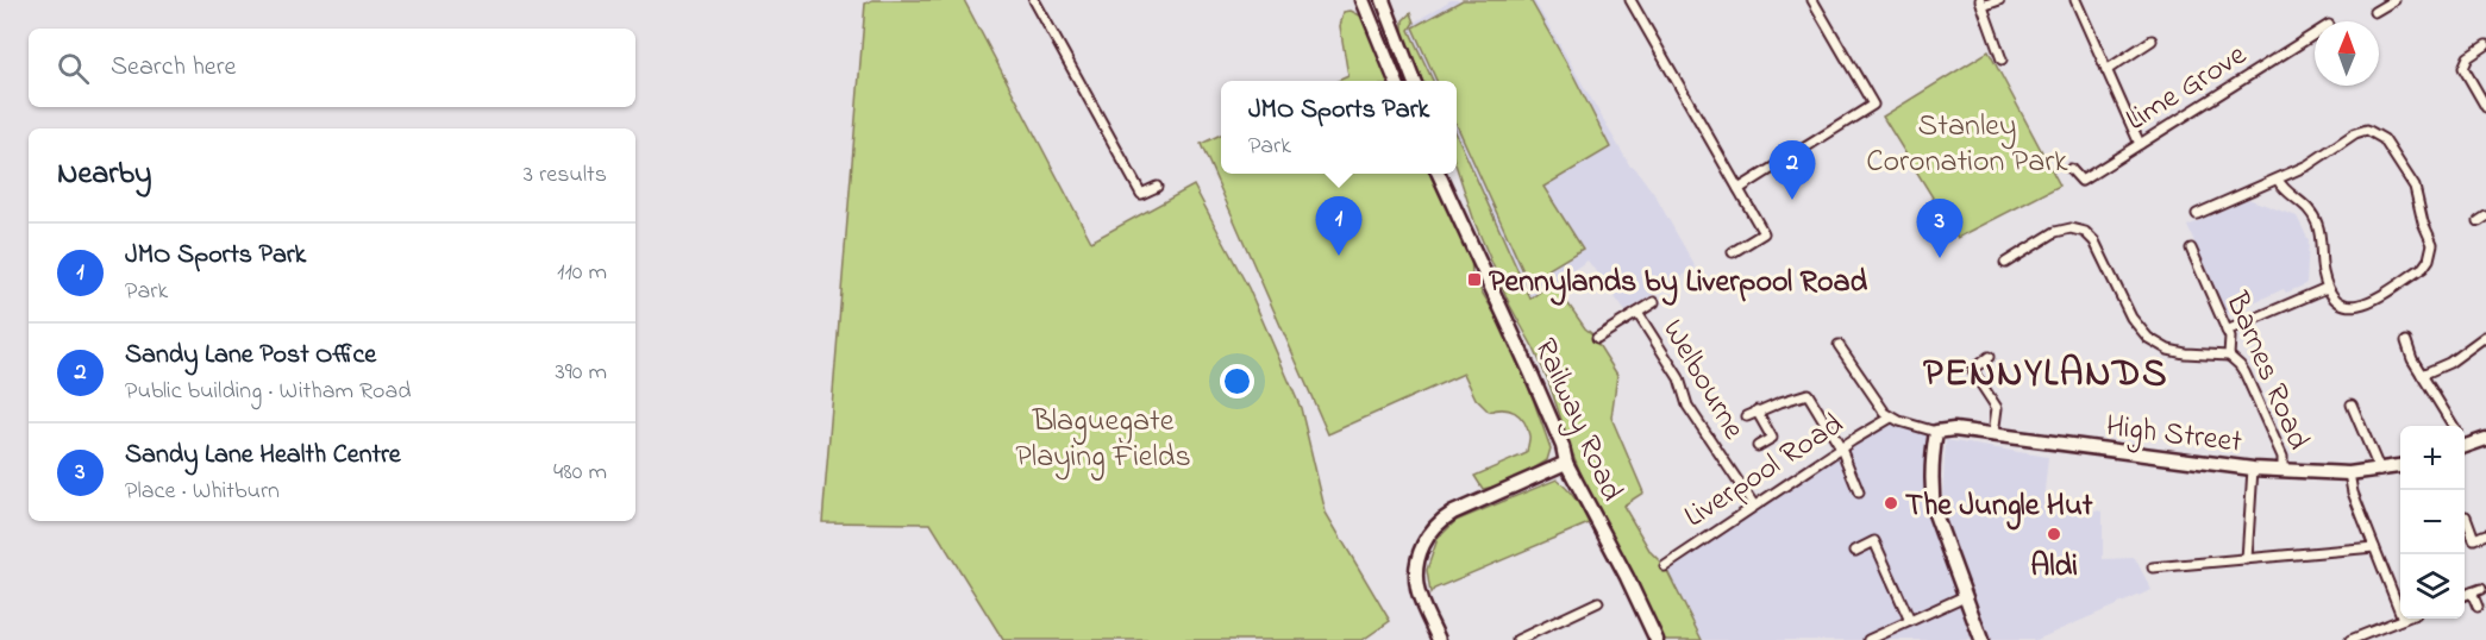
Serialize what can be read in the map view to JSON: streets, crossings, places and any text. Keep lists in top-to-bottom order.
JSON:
{
  "streets": {
    "main road": ["Railway Road", "High Street"],
    "street": [
      "Lime Grove",
      "Barnes Road",
      "Welbourne",
      "Liverpool Road"
    ]
  },
  "crossings": [
    ["Barnes Road", "High Street"],
    ["Welbourne", "Liverpool Road"]
  ],
  "districts": ["PENNYLANDS"],
  "parks": ["Stanley Coronation Park", "Blaguegate Playing Fields"],
  "places": {
    "transit": ["Pennylands by Liverpool Road"],
    "other": ["The Jungle Hut", "Aldi"]
  },
  "north": "top",
  "page": {
    "search": "Search here",
    "popup": ["JMO Sports Park", "Park"],
    "heading": ["Nearby", "3 results"],
    "pins": ["2", "1", "3"],
    "list": [
      {
        "mark": "1",
        "name": "JMO Sports Park",
        "note": "Park",
        "value": "110 m"
      },
      {
        "mark": "2",
        "name": "Sandy Lane Post Office",
        "note": "Public building · Witham Road",
        "value": "390 m"
      },
      {
        "mark": "3",
        "name": "Sandy Lane Health Centre",
        "note": "Place · Whitburn",
        "value": "480 m"
      }
    ],
    "map_buttons": ["+", "−"]
  }
}
